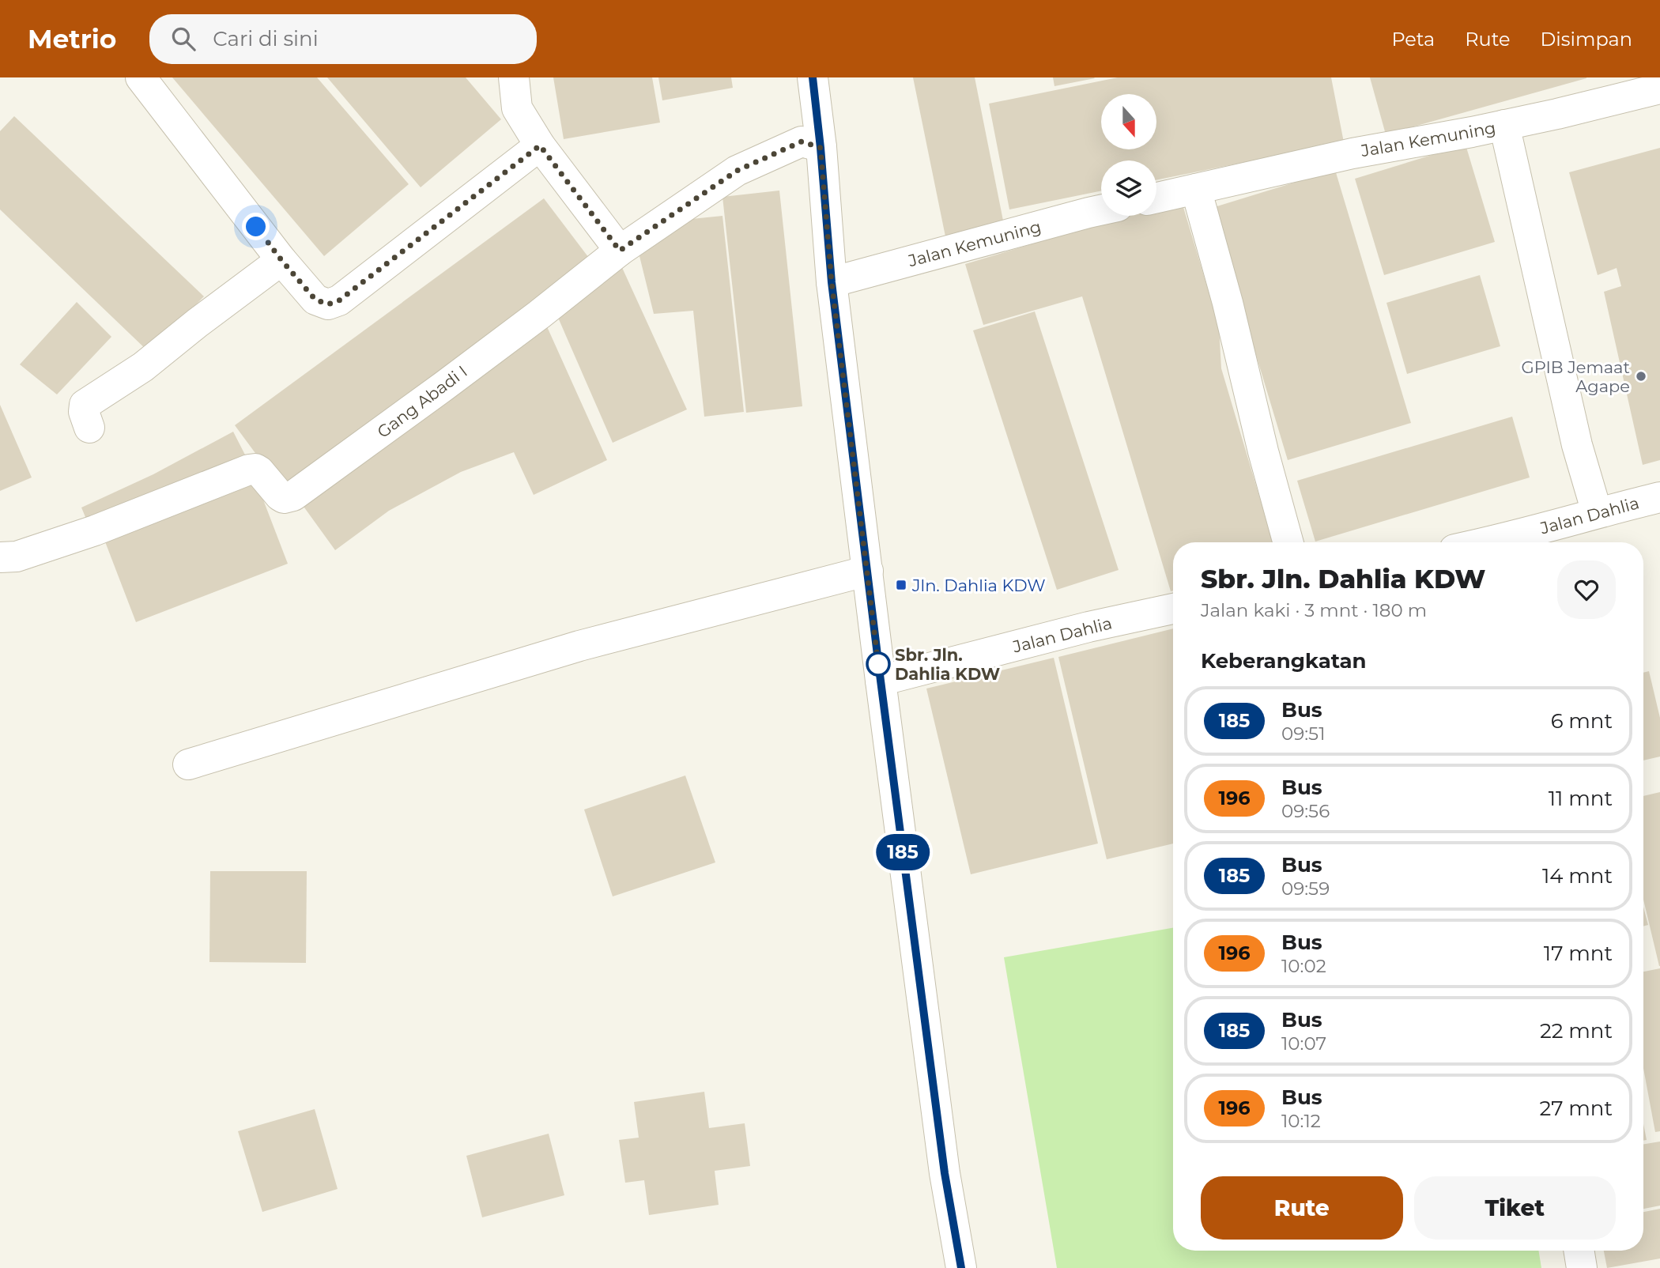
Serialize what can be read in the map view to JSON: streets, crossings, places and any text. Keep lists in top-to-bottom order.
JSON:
{
  "streets": {
    "street": ["Jalan Kemuning", "Gang Abadi I", "Jalan Dahlia"]
  },
  "places": {
    "other": ["GPIB Jemaat Agape", "Sbr. Jln. Dahlia KDW"],
    "transit": ["Jln. Dahlia KDW"]
  },
  "lines": ["bus line 185"],
  "north": "bottom",
  "page": {
    "header": "Metrio",
    "search": "Cari di sini",
    "nav": ["Peta", "Rute", "Disimpan"],
    "on_map": "185",
    "heading": [
      ["Sbr. Jln. Dahlia KDW", "Jalan kaki · 3 mnt · 180 m"],
      "Keberangkatan"
    ],
    "list": [
      {
        "mark": "185",
        "name": "Bus",
        "note": "09:51",
        "value": "6 mnt"
      },
      {
        "mark": "196",
        "name": "Bus",
        "note": "09:56",
        "value": "11 mnt"
      },
      {
        "mark": "185",
        "name": "Bus",
        "note": "09:59",
        "value": "14 mnt"
      },
      {
        "mark": "196",
        "name": "Bus",
        "note": "10:02",
        "value": "17 mnt"
      },
      {
        "mark": "185",
        "name": "Bus",
        "note": "10:07",
        "value": "22 mnt"
      },
      {
        "mark": "196",
        "name": "Bus",
        "note": "10:12",
        "value": "27 mnt"
      }
    ],
    "buttons": ["Rute", "Tiket"]
  }
}
